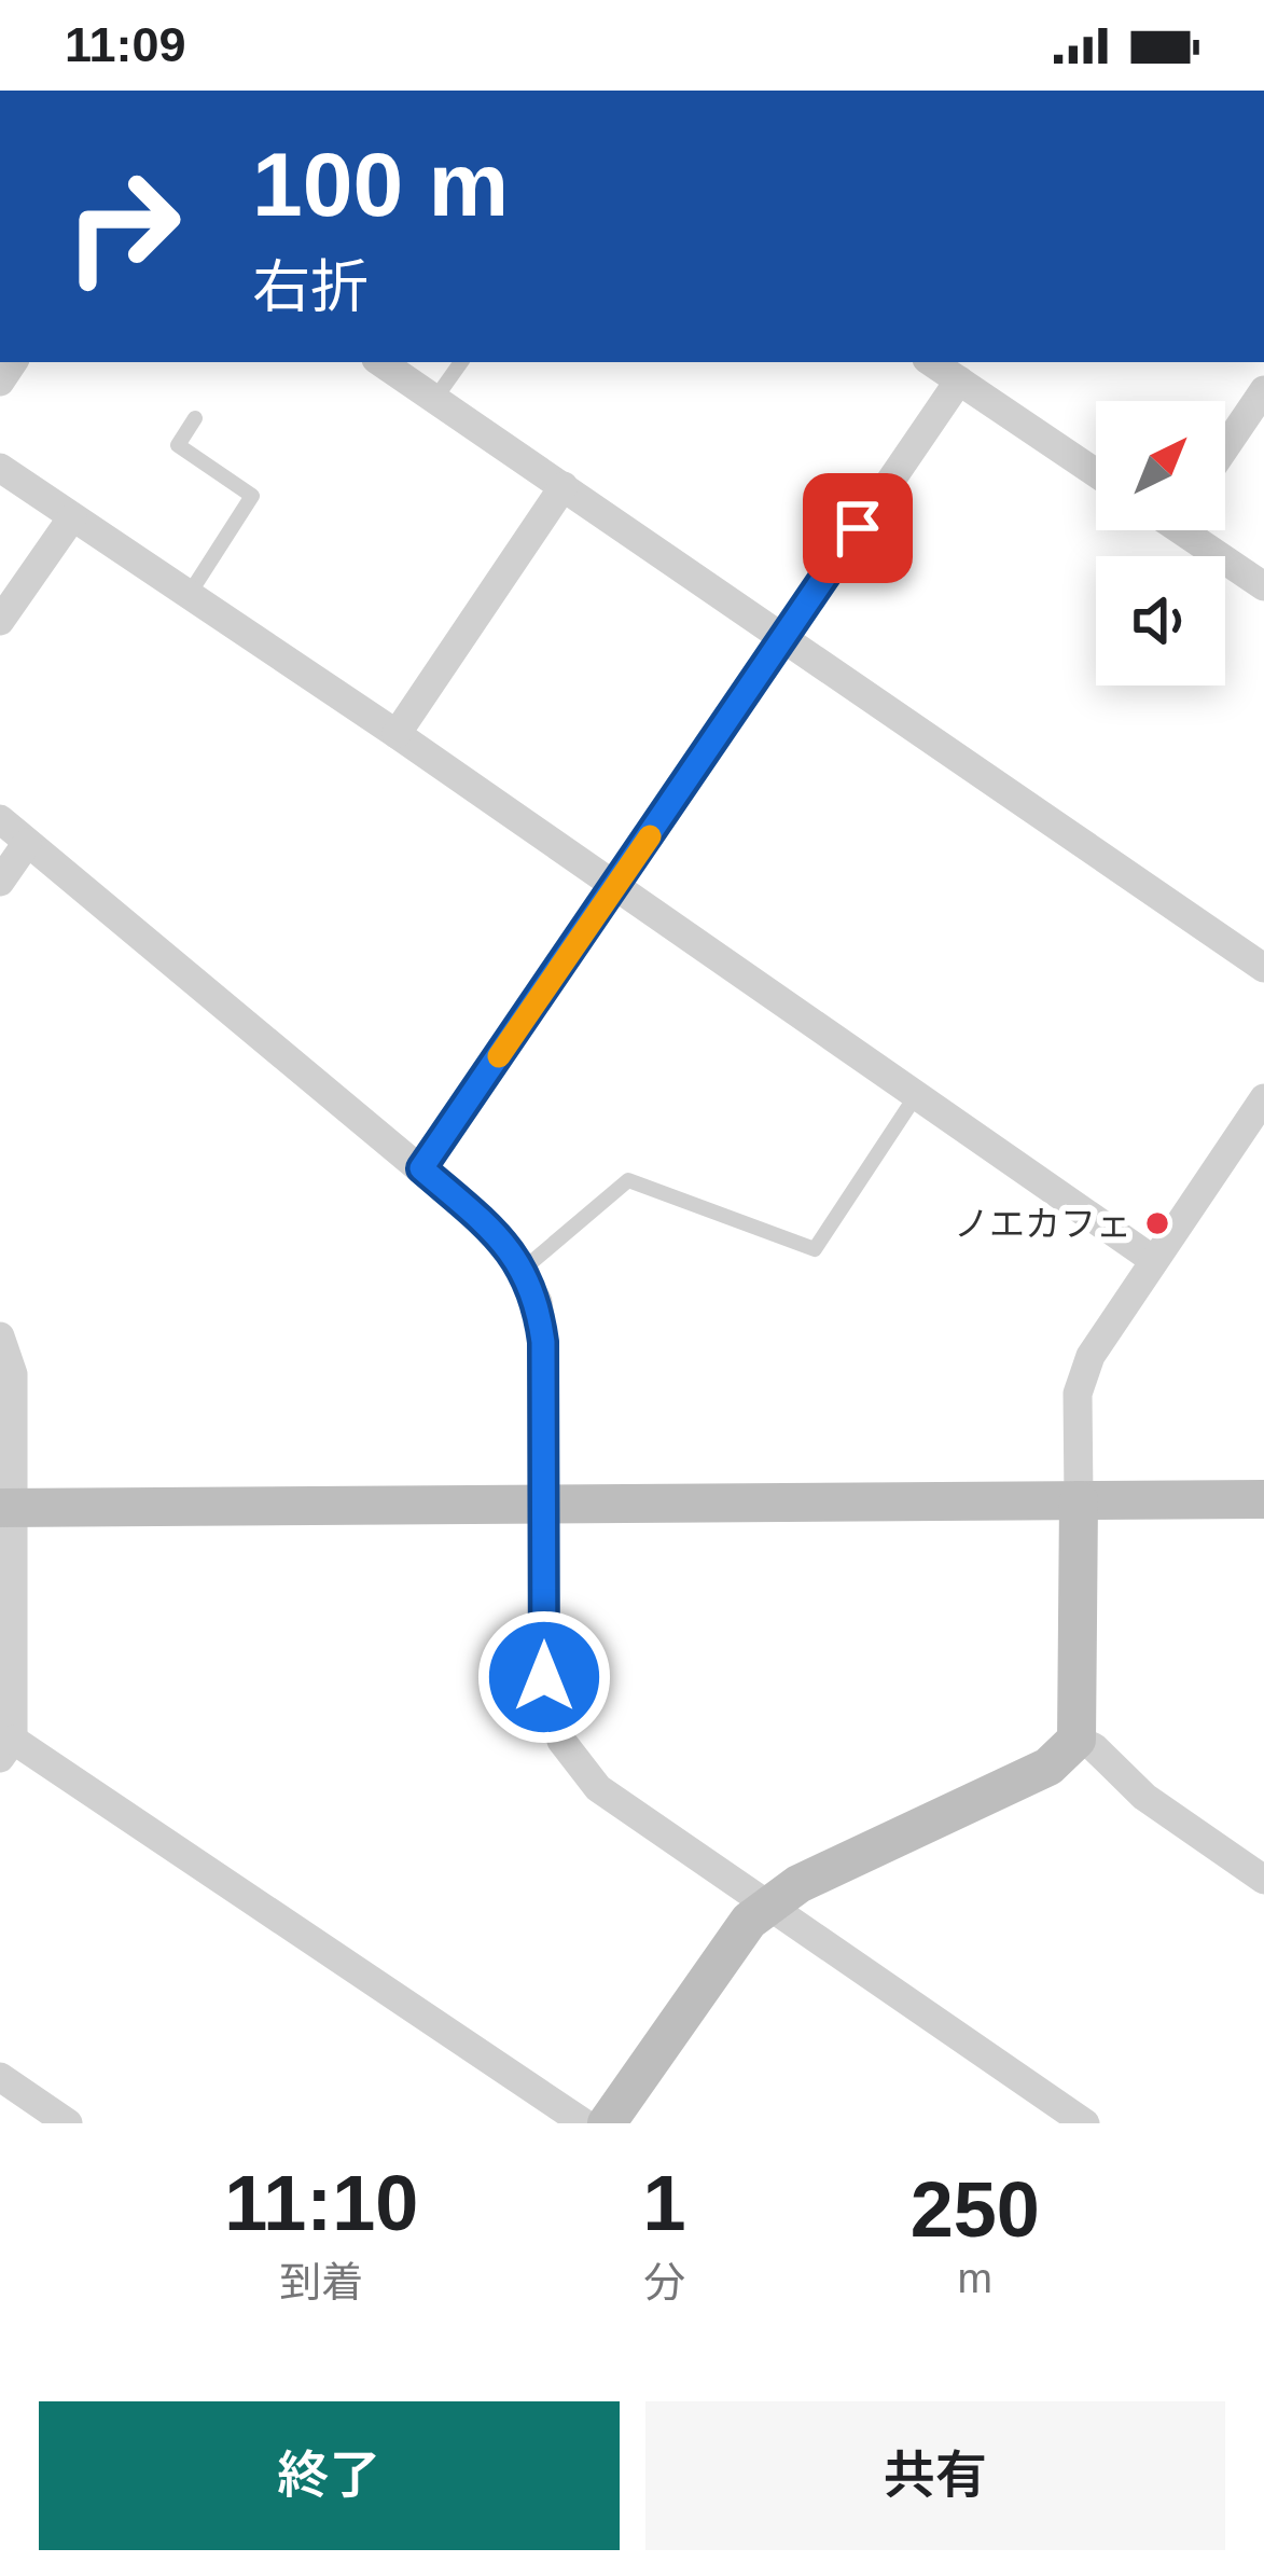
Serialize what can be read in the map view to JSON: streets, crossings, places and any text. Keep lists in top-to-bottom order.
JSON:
{
  "places": ["ノエカフェ"],
  "north": "top right",
  "page": {
    "status": "11:09",
    "turn": ["100 m", "右折"],
    "eta": [
      "11:10",
      "到着",
      "1",
      "分",
      "250",
      "m"
    ],
    "buttons": ["終了", "共有"]
  }
}
